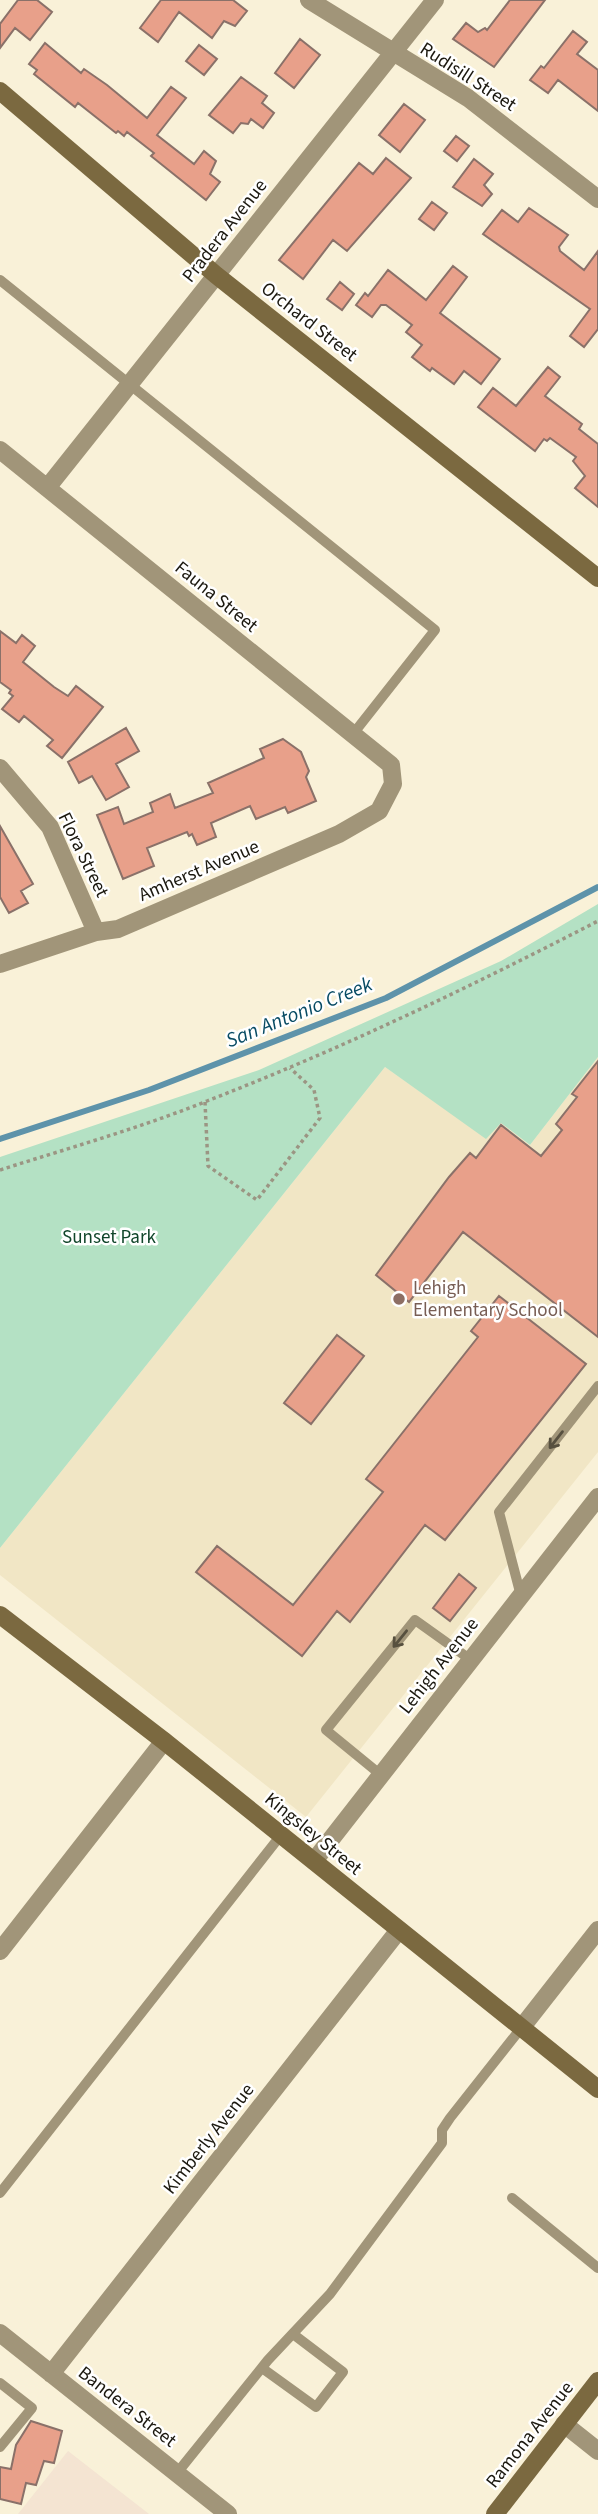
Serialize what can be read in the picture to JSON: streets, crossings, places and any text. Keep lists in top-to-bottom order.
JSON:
{
  "streets": {
    "street": [
      "Rudisill Street",
      "Pradera Avenue",
      "Orchard Street",
      "Fauna Street",
      "Flora Street",
      "Amherst Avenue",
      "Lehigh Avenue",
      "Kingsley Street",
      "Kimberly Avenue",
      "Bandera Street",
      "Ramona Avenue"
    ]
  },
  "crossings": [
    ["Rudisill Street", "Pradera Avenue"],
    ["Pradera Avenue", "Orchard Street"],
    ["Pradera Avenue", "Fauna Street"],
    ["Fauna Street", "Amherst Avenue"],
    ["Flora Street", "Amherst Avenue"],
    ["Lehigh Avenue", "Kingsley Street"],
    ["Kingsley Street", "Kimberly Avenue"],
    ["Kimberly Avenue", "Bandera Street"]
  ],
  "water": ["San Antonio Creek"],
  "parks": ["Sunset Park"],
  "places": ["Lehigh Elementary School"]
}
